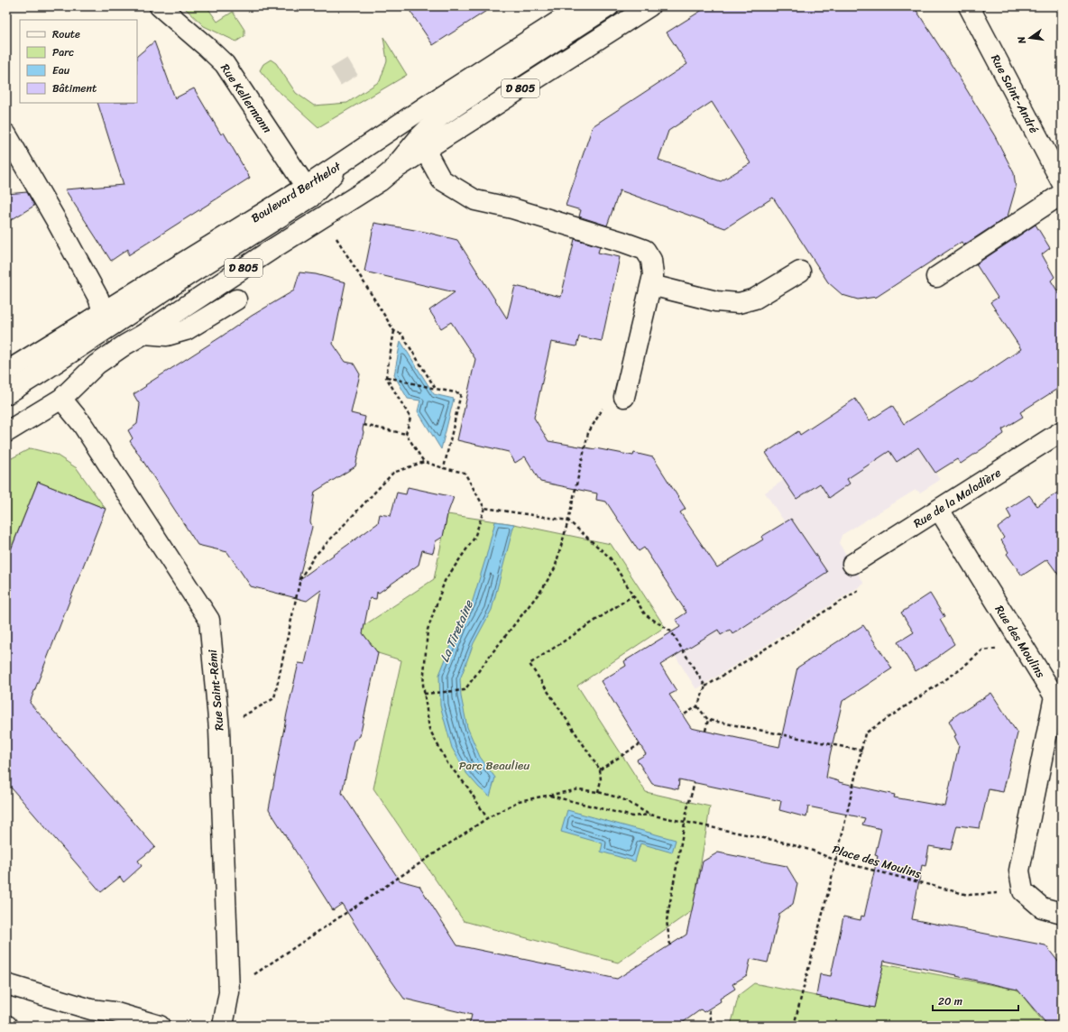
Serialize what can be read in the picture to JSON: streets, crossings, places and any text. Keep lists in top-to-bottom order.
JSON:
{
  "streets": {
    "street": [
      "D 805",
      "Rue Saint-André",
      "Rue Kellermann",
      "Boulevard Berthelot",
      "Rue de la Malodière",
      "Rue des Moulins",
      "Rue Saint-Rémi"
    ],
    "path": ["Place des Moulins"]
  },
  "crossings": [
    ["D 805", "Rue Saint-Rémi"],
    ["Rue Kellermann", "Boulevard Berthelot"],
    ["Rue de la Malodière", "Rue des Moulins"],
    ["Rue des Moulins", "Place des Moulins"]
  ],
  "water": ["La Tiretaine"],
  "parks": ["Parc Beaulieu"],
  "legend": [
    "Route",
    "Parc",
    "Eau",
    "Bâtiment"
  ],
  "scale_bar": "20 m",
  "north": "left"
}
